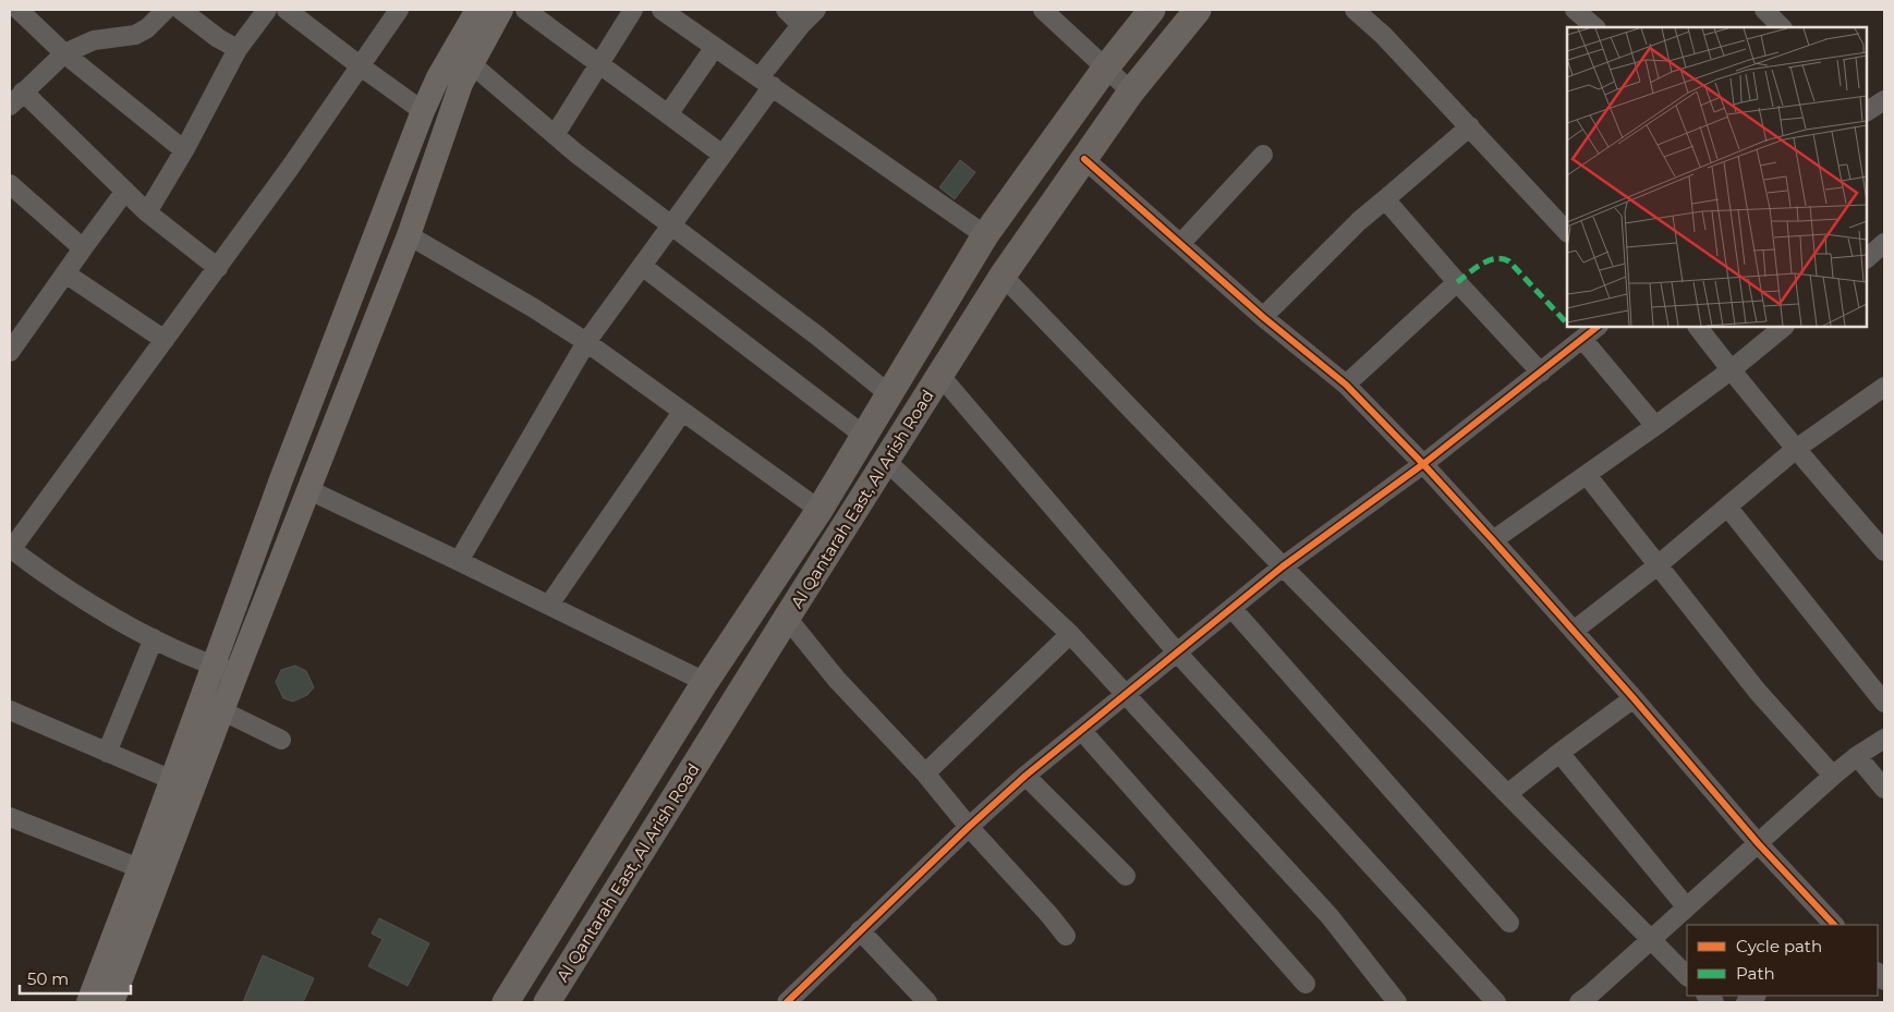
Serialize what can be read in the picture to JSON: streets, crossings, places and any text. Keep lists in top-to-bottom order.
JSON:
{
  "streets": {
    "highway": ["Al Qantarah East, Al Arish Road"]
  },
  "legend": ["Cycle path", "Path"],
  "scale_bar": "50 m"
}
